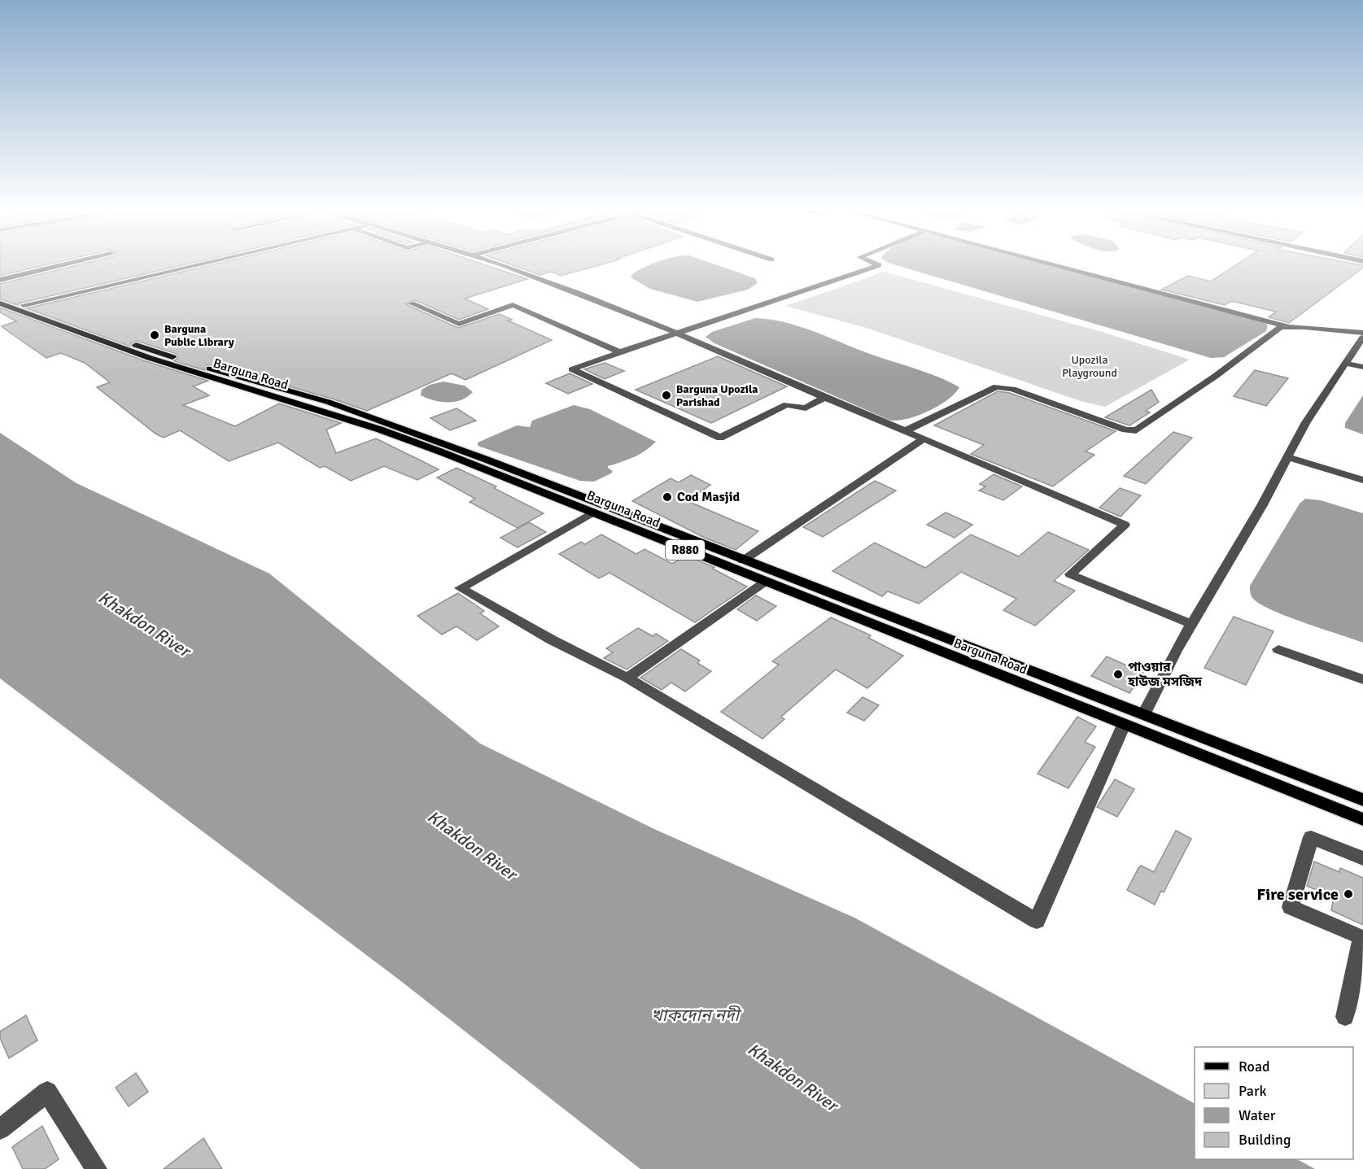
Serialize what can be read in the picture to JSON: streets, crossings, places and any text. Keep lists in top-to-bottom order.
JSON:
{
  "streets": {
    "main road": ["Barguna Road", "R880"]
  },
  "water": ["Khakdon River", "খাকদোন নদী"],
  "parks": ["Upozila Playground"],
  "places": [
    "Barguna Public Library",
    "Barguna Upozila Parishad",
    "Cod Masjid",
    "পাওয়ার হাউজ মসজিদ",
    "Fire service"
  ],
  "legend": [
    "Road",
    "Park",
    "Water",
    "Building"
  ]
}
